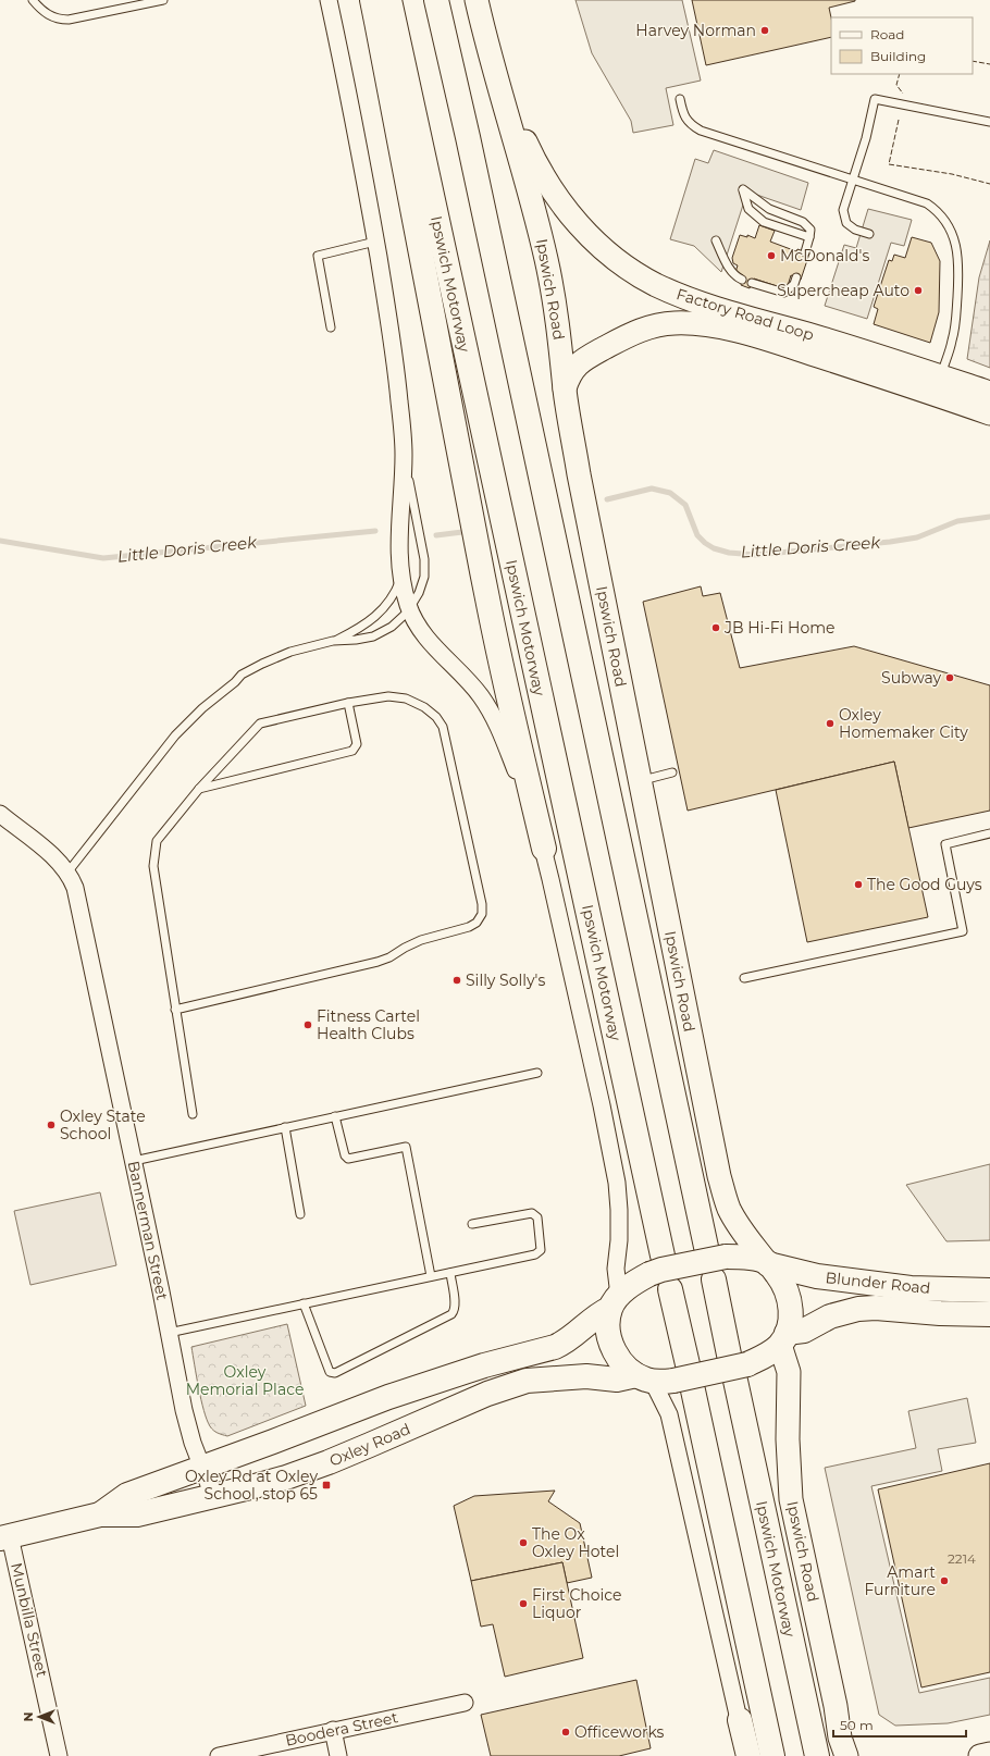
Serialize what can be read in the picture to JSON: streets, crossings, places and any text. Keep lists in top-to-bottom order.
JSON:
{
  "streets": {
    "main road": [
      "Ipswich Motorway",
      "Ipswich Road",
      "Factory Road Loop",
      "Blunder Road",
      "Oxley Road"
    ],
    "street": ["Bannerman Street", "Munbilla Street", "Boodera Street"]
  },
  "crossings": [
    ["Ipswich Motorway", "Blunder Road"],
    ["Ipswich Motorway", "Oxley Road"],
    ["Ipswich Road", "Factory Road Loop"],
    ["Ipswich Road", "Blunder Road"],
    ["Ipswich Road", "Oxley Road"],
    ["Bannerman Street", "Oxley Road"],
    ["Blunder Road", "Oxley Road"],
    ["Oxley Road", "Munbilla Street"]
  ],
  "water": ["Little Doris Creek"],
  "parks": ["Oxley Memorial Place"],
  "places": {
    "other": [
      "Harvey Norman",
      "McDonald's",
      "Supercheap Auto",
      "JB Hi-Fi Home",
      "Subway",
      "Oxley Homemaker City",
      "The Good Guys",
      "Silly Solly's",
      "Fitness Cartel Health Clubs",
      "Oxley State School",
      "The Ox Oxley Hotel",
      "Amart Furniture",
      "First Choice Liquor",
      "Officeworks"
    ],
    "transit": ["Oxley Rd at Oxley School, stop 65"]
  },
  "house_numbers": ["2214"],
  "legend": ["Road", "Building"],
  "scale_bar": "50 m",
  "north": "left"
}
